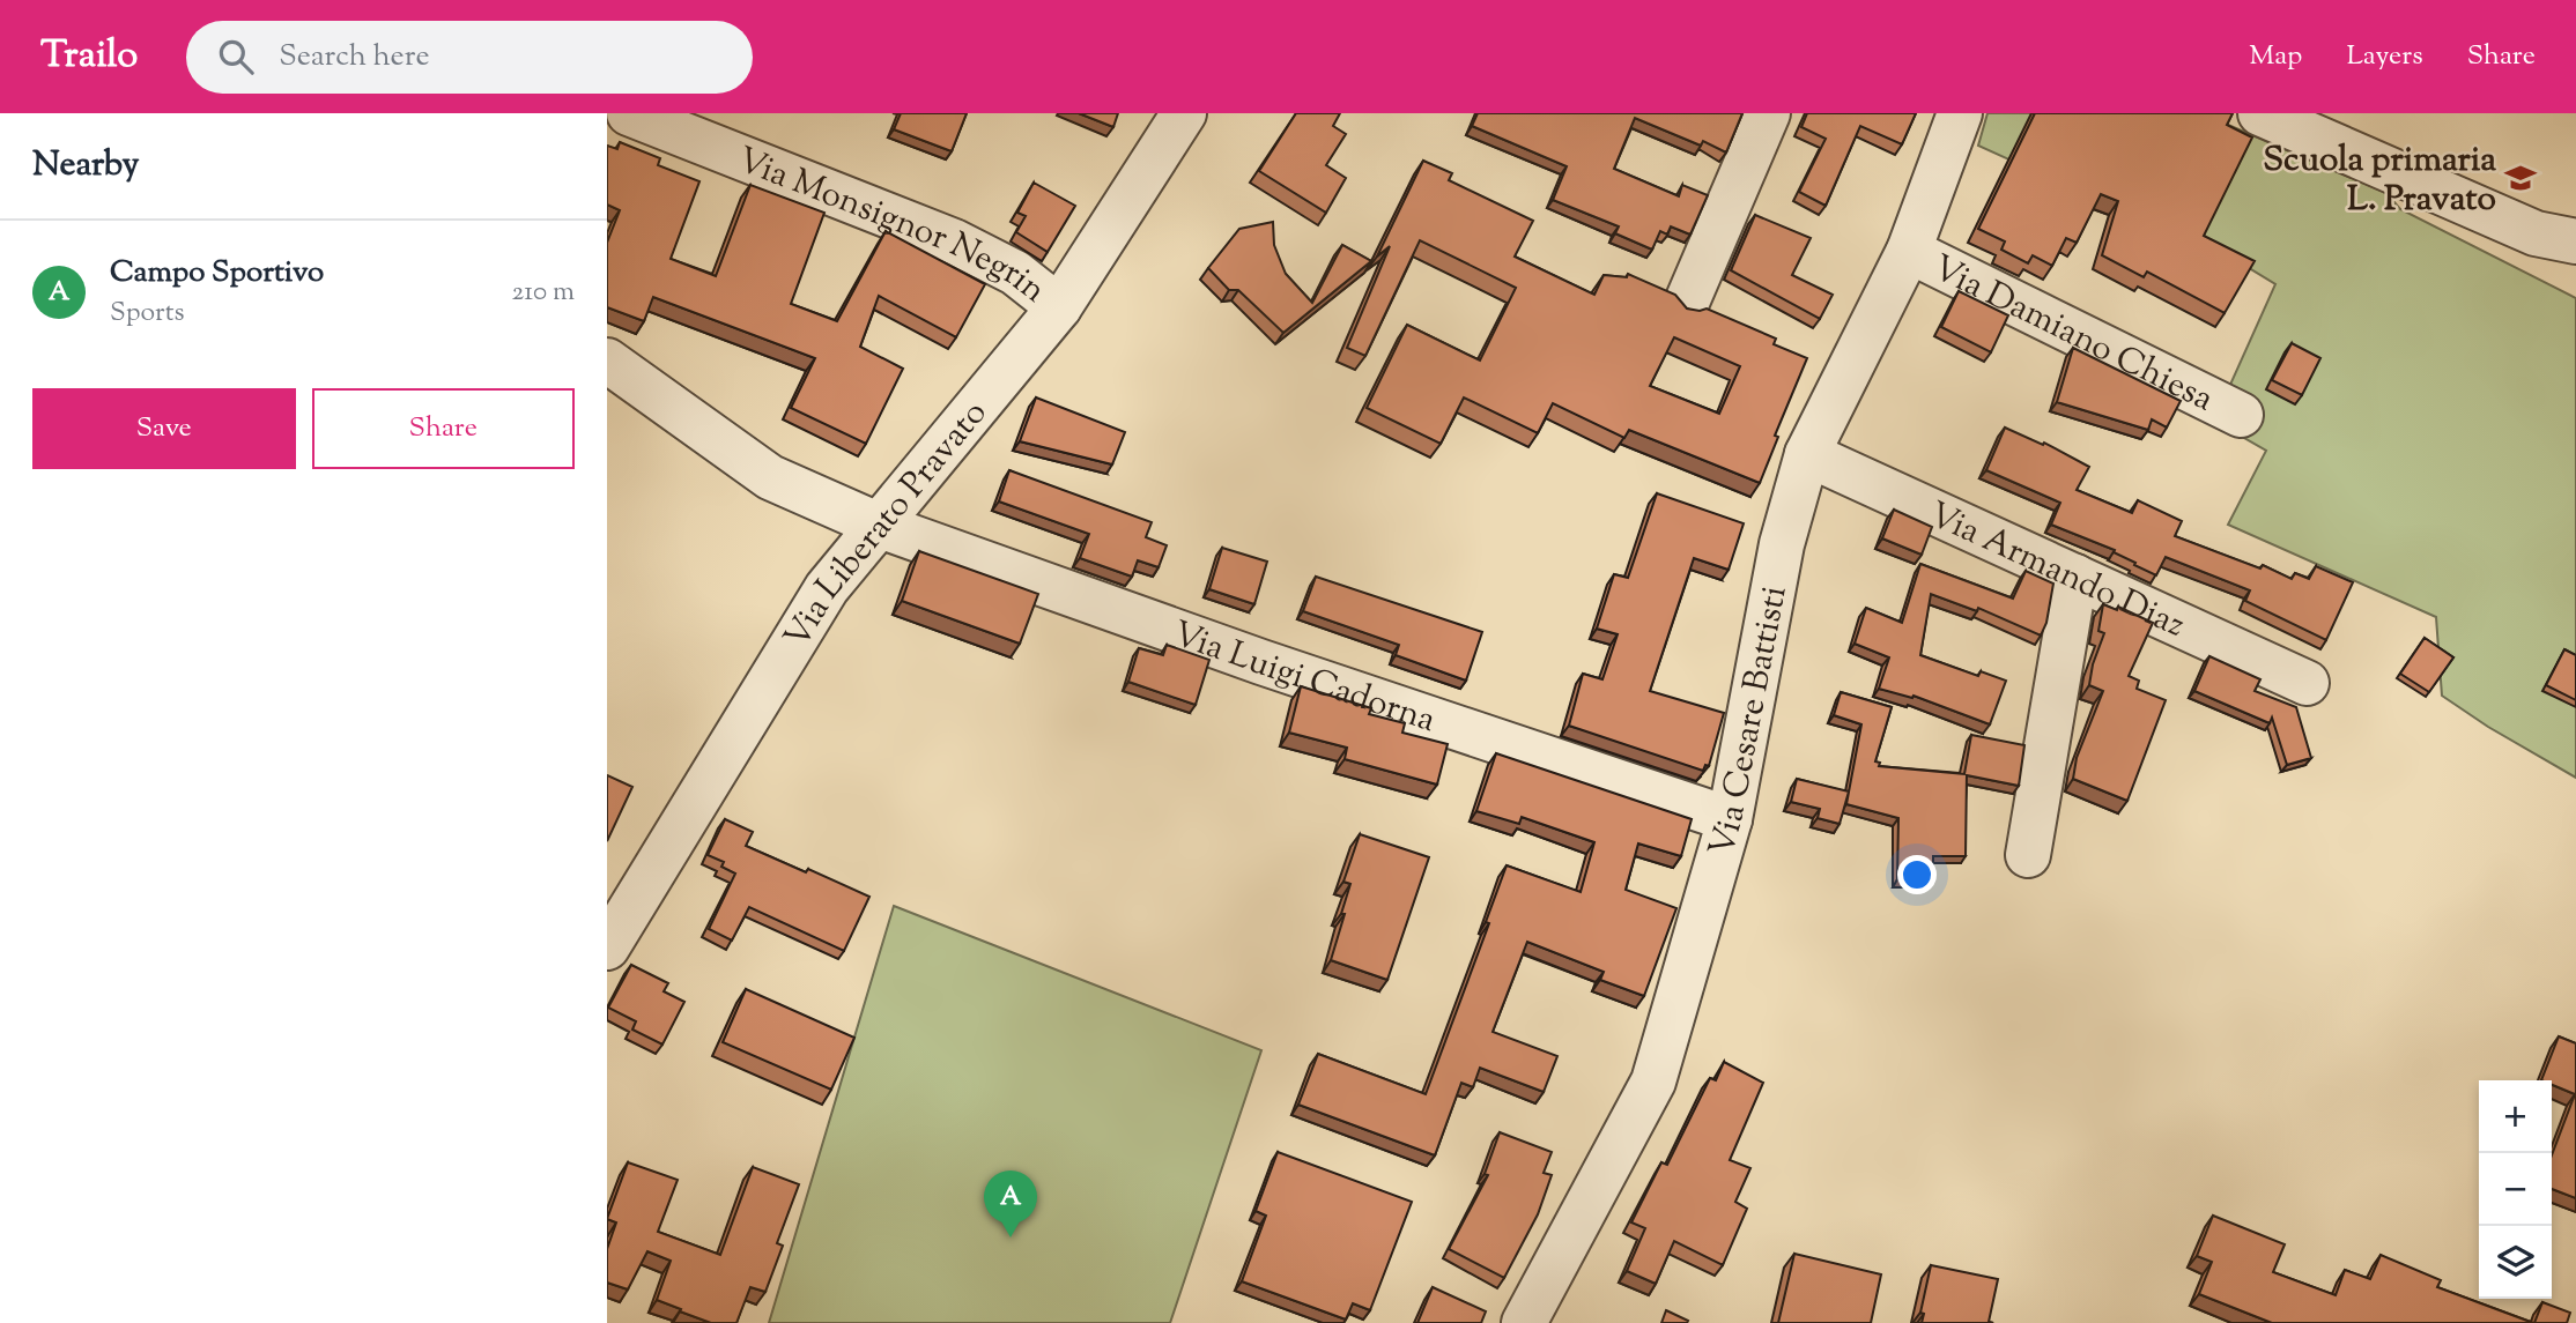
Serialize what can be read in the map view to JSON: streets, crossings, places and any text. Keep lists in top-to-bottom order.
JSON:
{
  "streets": {
    "street": [
      "Via Monsignor Negrin",
      "Via Damiano Chiesa",
      "Via Liberato Pravato",
      "Via Armando Diaz",
      "Via Luigi Cadorna",
      "Via Cesare Battisti"
    ]
  },
  "crossings": [
    ["Via Monsignor Negrin", "Via Liberato Pravato"],
    ["Via Damiano Chiesa", "Via Cesare Battisti"],
    ["Via Liberato Pravato", "Via Luigi Cadorna"],
    ["Via Armando Diaz", "Via Cesare Battisti"],
    ["Via Luigi Cadorna", "Via Cesare Battisti"]
  ],
  "places": {
    "school or university": ["Scuola primaria L. Pravato"]
  },
  "page": {
    "header": "Trailo",
    "search": "Search here",
    "nav": ["Map", "Layers", "Share"],
    "heading": "Nearby",
    "list": [
      {
        "mark": "A",
        "name": "Campo Sportivo",
        "note": "Sports",
        "value": "210 m"
      }
    ],
    "buttons": ["Save", "Share"],
    "map_buttons": ["+", "−"],
    "pins": "A"
  }
}
